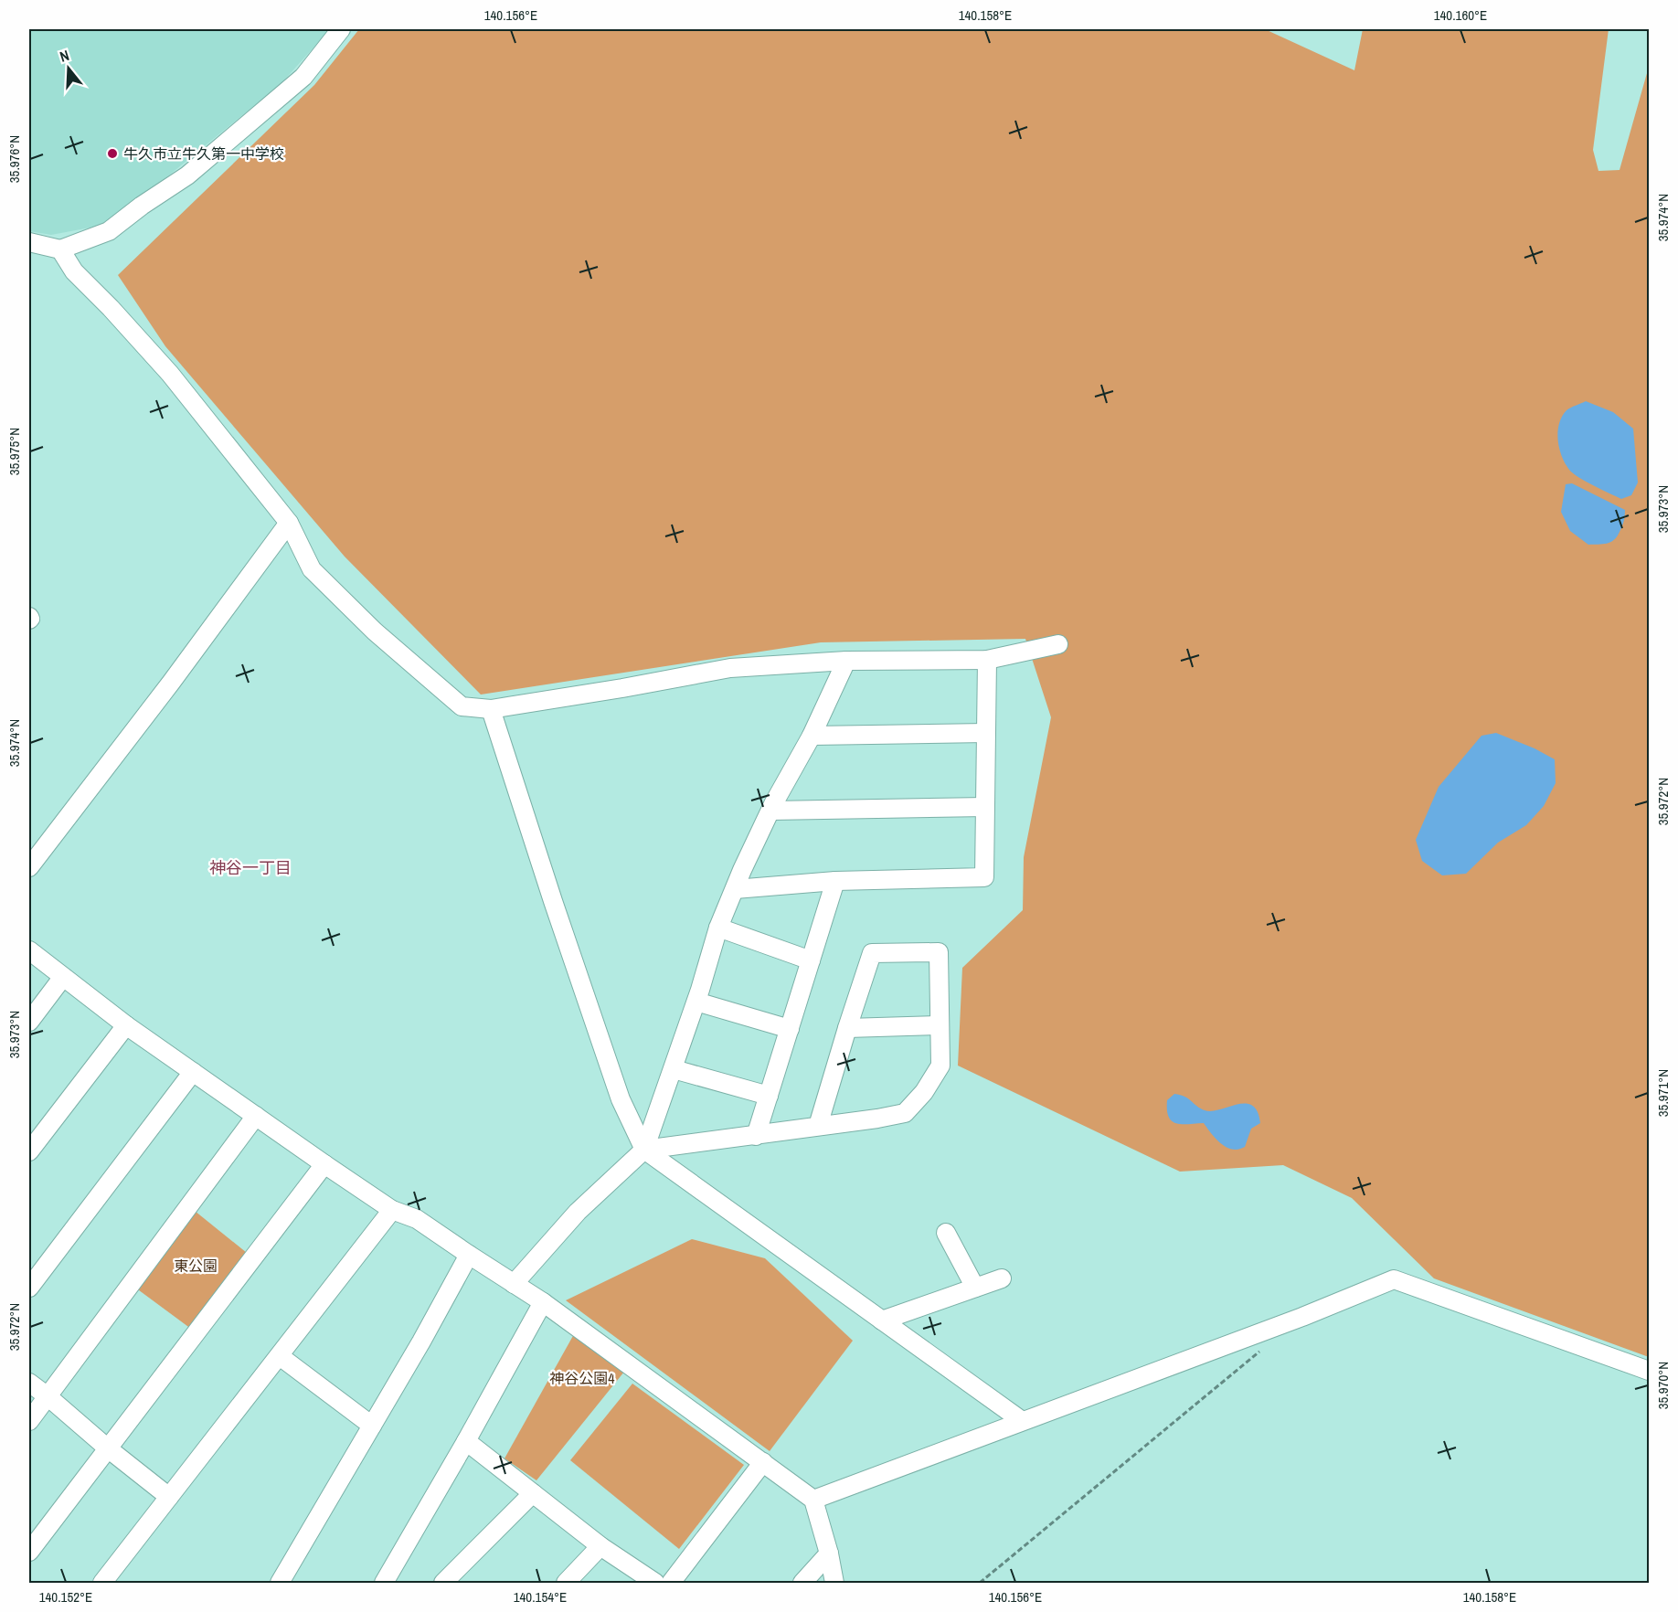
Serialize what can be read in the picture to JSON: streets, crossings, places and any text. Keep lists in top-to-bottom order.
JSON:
{
  "districts": ["神谷一丁目"],
  "parks": ["東公園", "神谷公園4"],
  "places": ["牛久市立牛久第一中学校"],
  "north": "top",
  "coordinates": [
    "140.156°E",
    "140.158°E",
    "140.160°E",
    "35.976°N",
    "35.974°N",
    "35.975°N",
    "35.973°N",
    "35.972°N",
    "35.971°N",
    "35.970°N",
    "140.152°E",
    "140.154°E"
  ]
}
